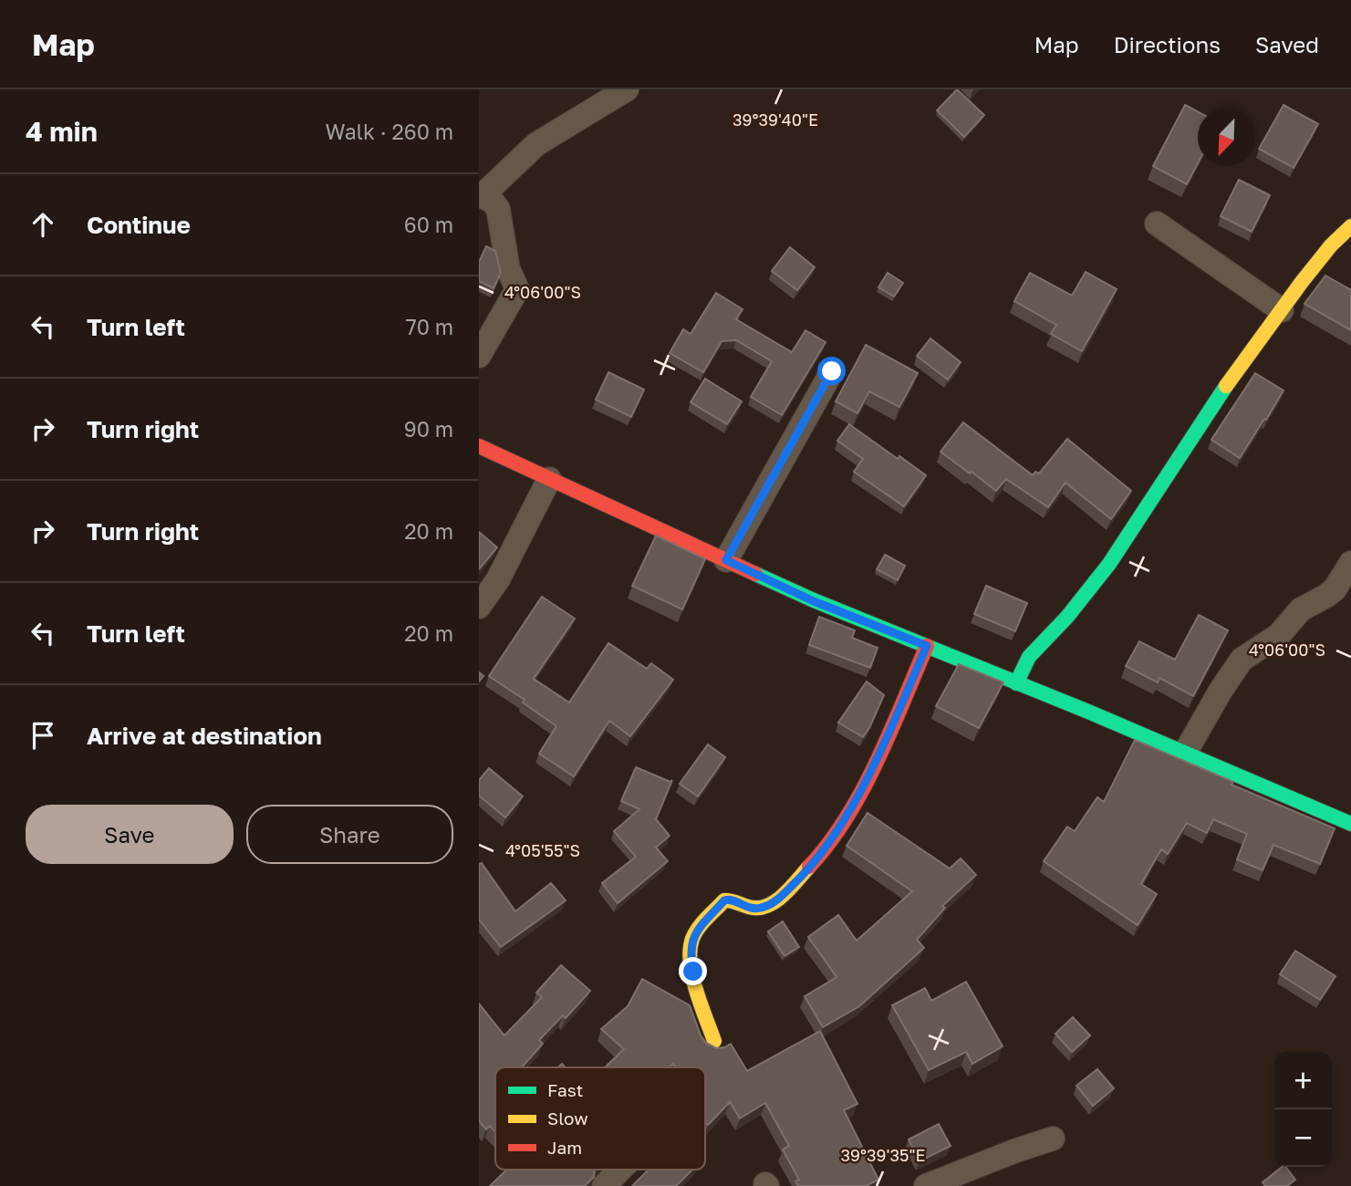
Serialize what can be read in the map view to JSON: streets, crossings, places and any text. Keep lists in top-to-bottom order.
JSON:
{
  "legend": ["Fast", "Slow", "Jam"],
  "north": "bottom left",
  "page": {
    "header": "Map",
    "nav": ["Map", "Directions", "Saved"],
    "heading": ["4 min", "Walk · 260 m"],
    "list": [
      ["Continue", "60 m"],
      ["Turn left", "70 m"],
      ["Turn right", "90 m"],
      ["Turn right", "20 m"],
      ["Turn left", "20 m"],
      "Arrive at destination"
    ],
    "buttons": ["Save", "Share"],
    "map_buttons": ["+", "−"]
  },
  "coordinates": [
    "39°39'40\"E",
    "4°06'00\"S",
    "4°05'55\"S",
    "39°39'35\"E"
  ]
}
